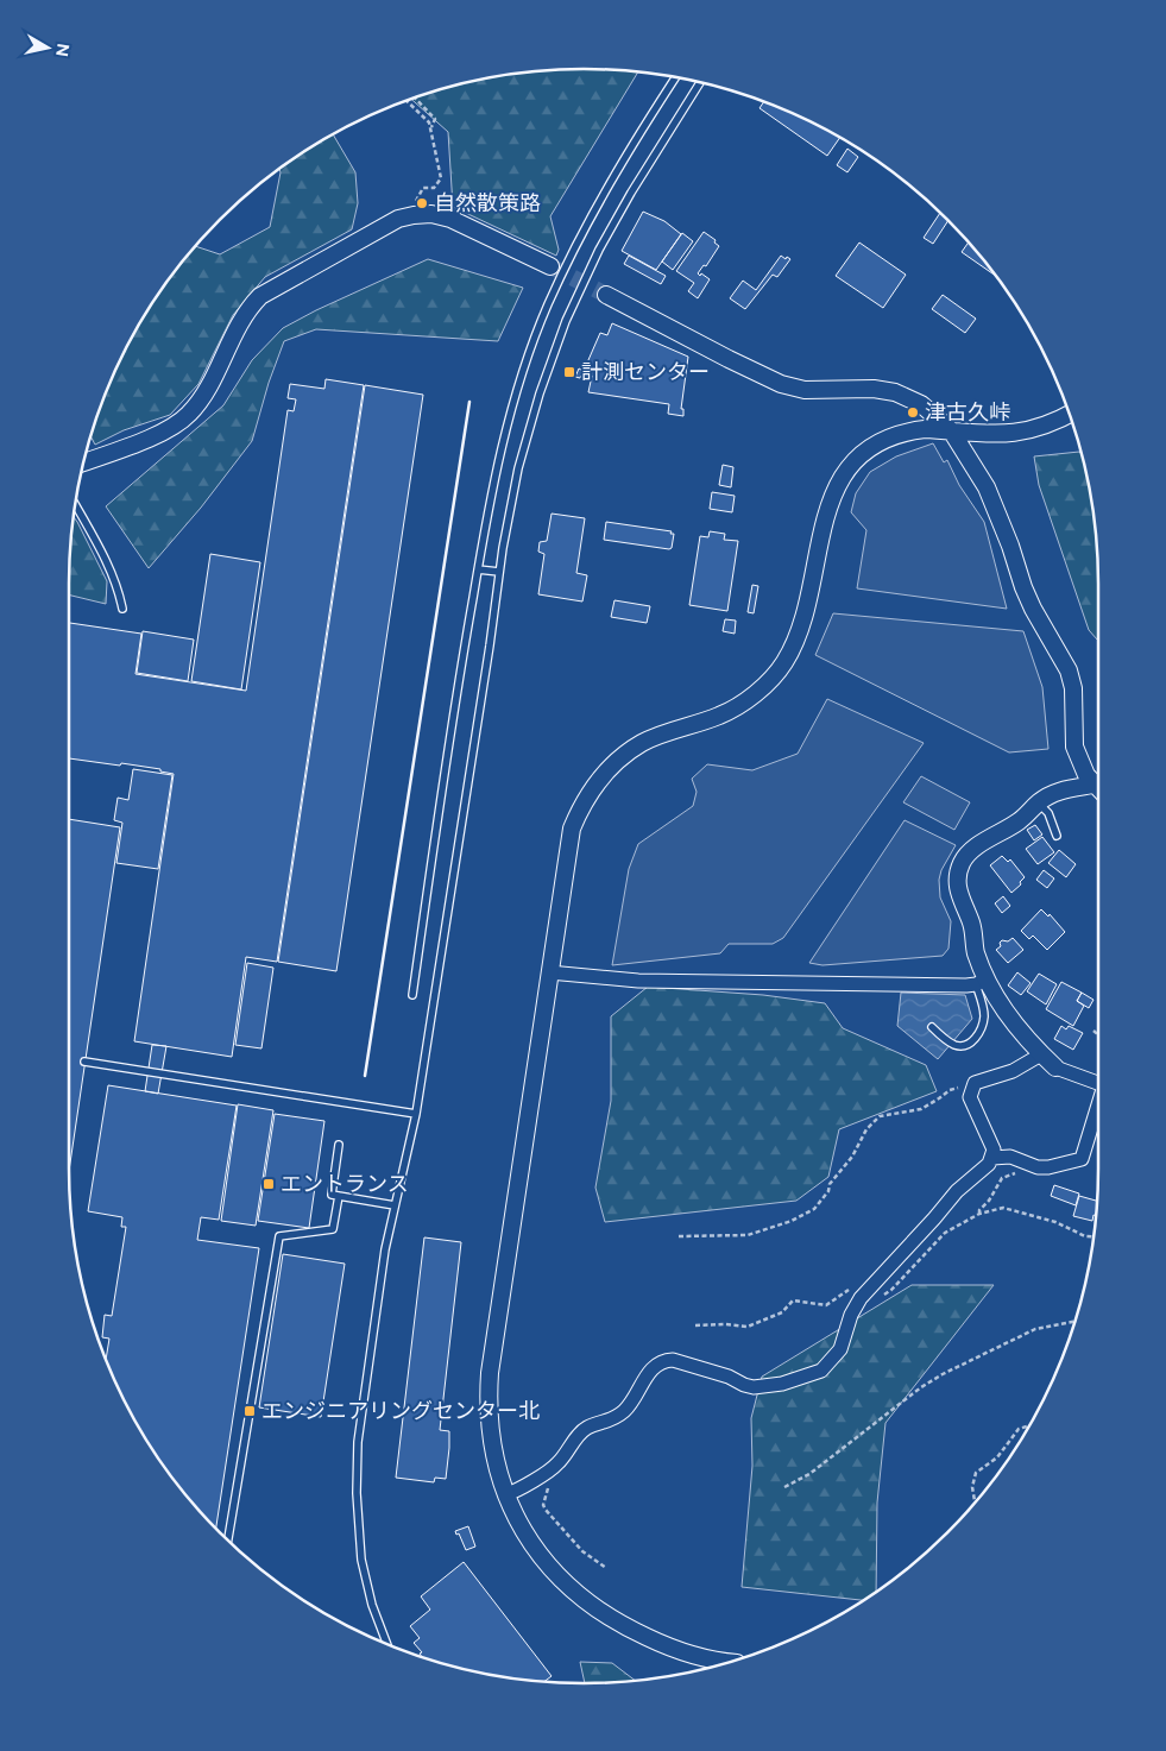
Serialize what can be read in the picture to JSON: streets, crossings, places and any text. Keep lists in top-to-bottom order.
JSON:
{
  "places": {
    "other": ["自然散策路", "津古久峠"],
    "transit": ["計測センター", "エントランス", "エンジニアリングセンター北"]
  },
  "north": "right"
}
